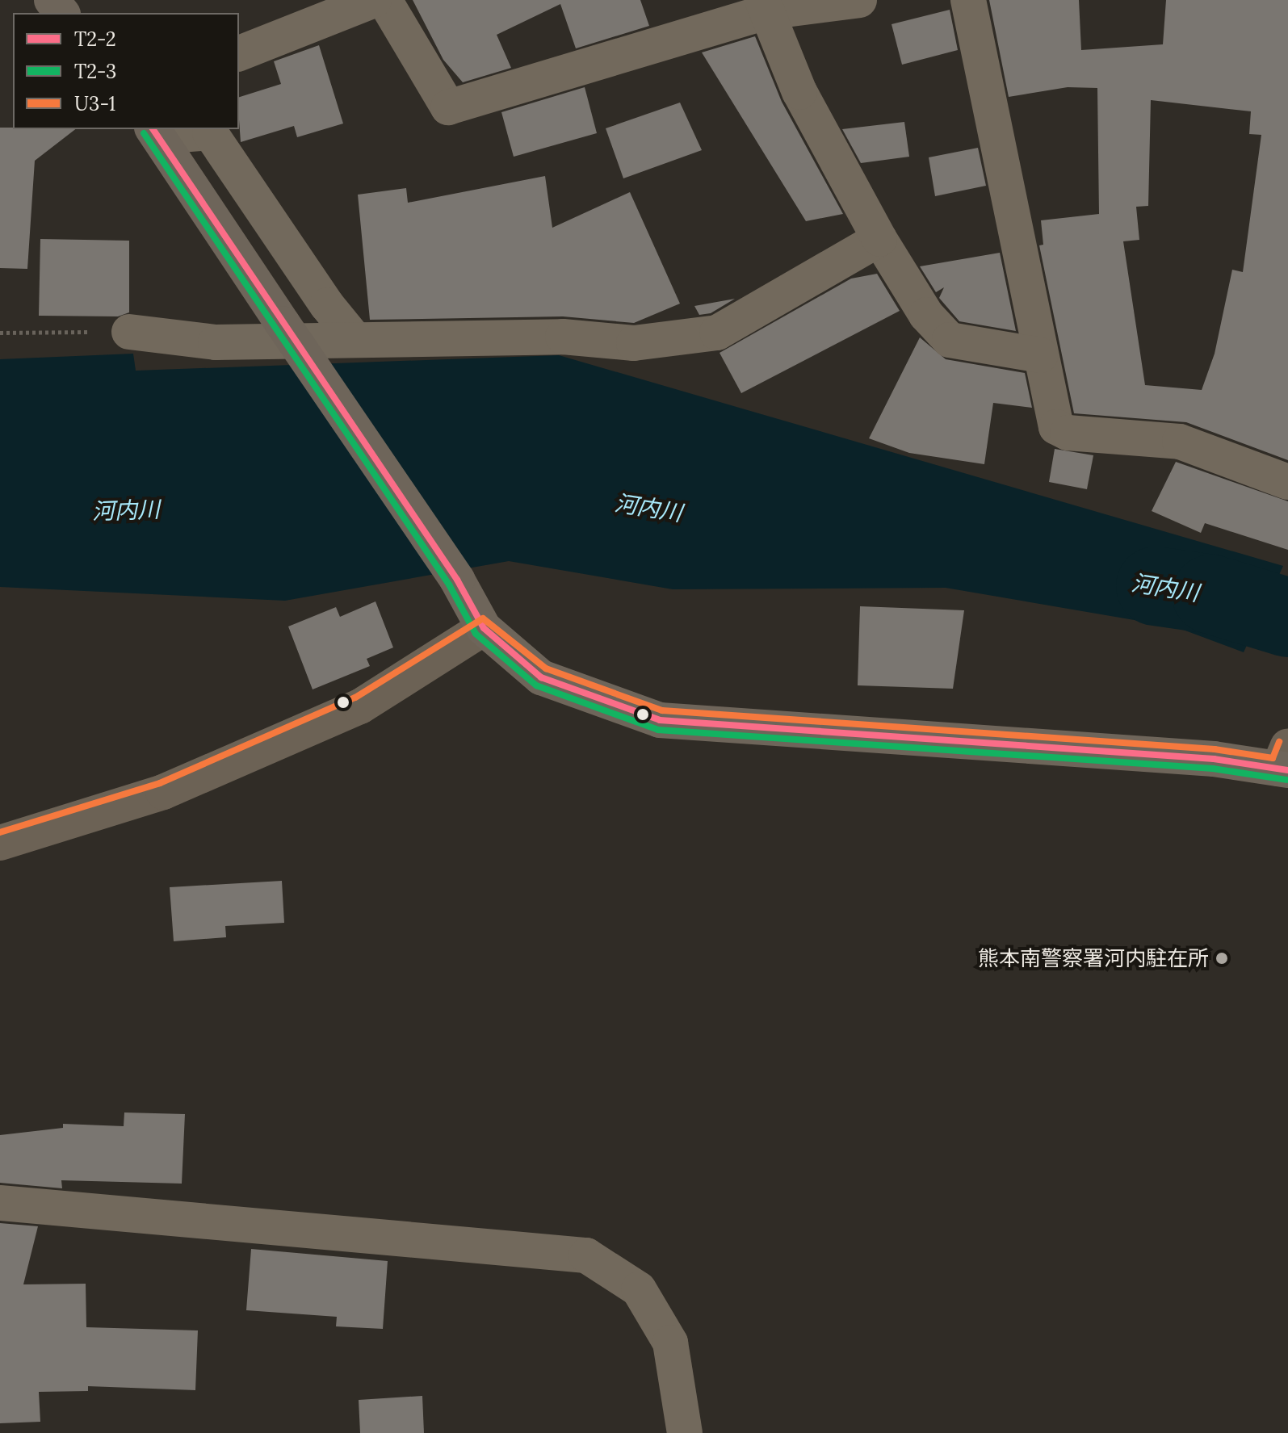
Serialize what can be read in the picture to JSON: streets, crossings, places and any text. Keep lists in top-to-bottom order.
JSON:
{
  "water": ["河内川"],
  "places": ["熊本南警察署河内駐在所"],
  "lines": ["transit line T2-2", "transit line T2-3", "transit line U3-1"],
  "legend": ["T2-2", "T2-3", "U3-1"]
}
